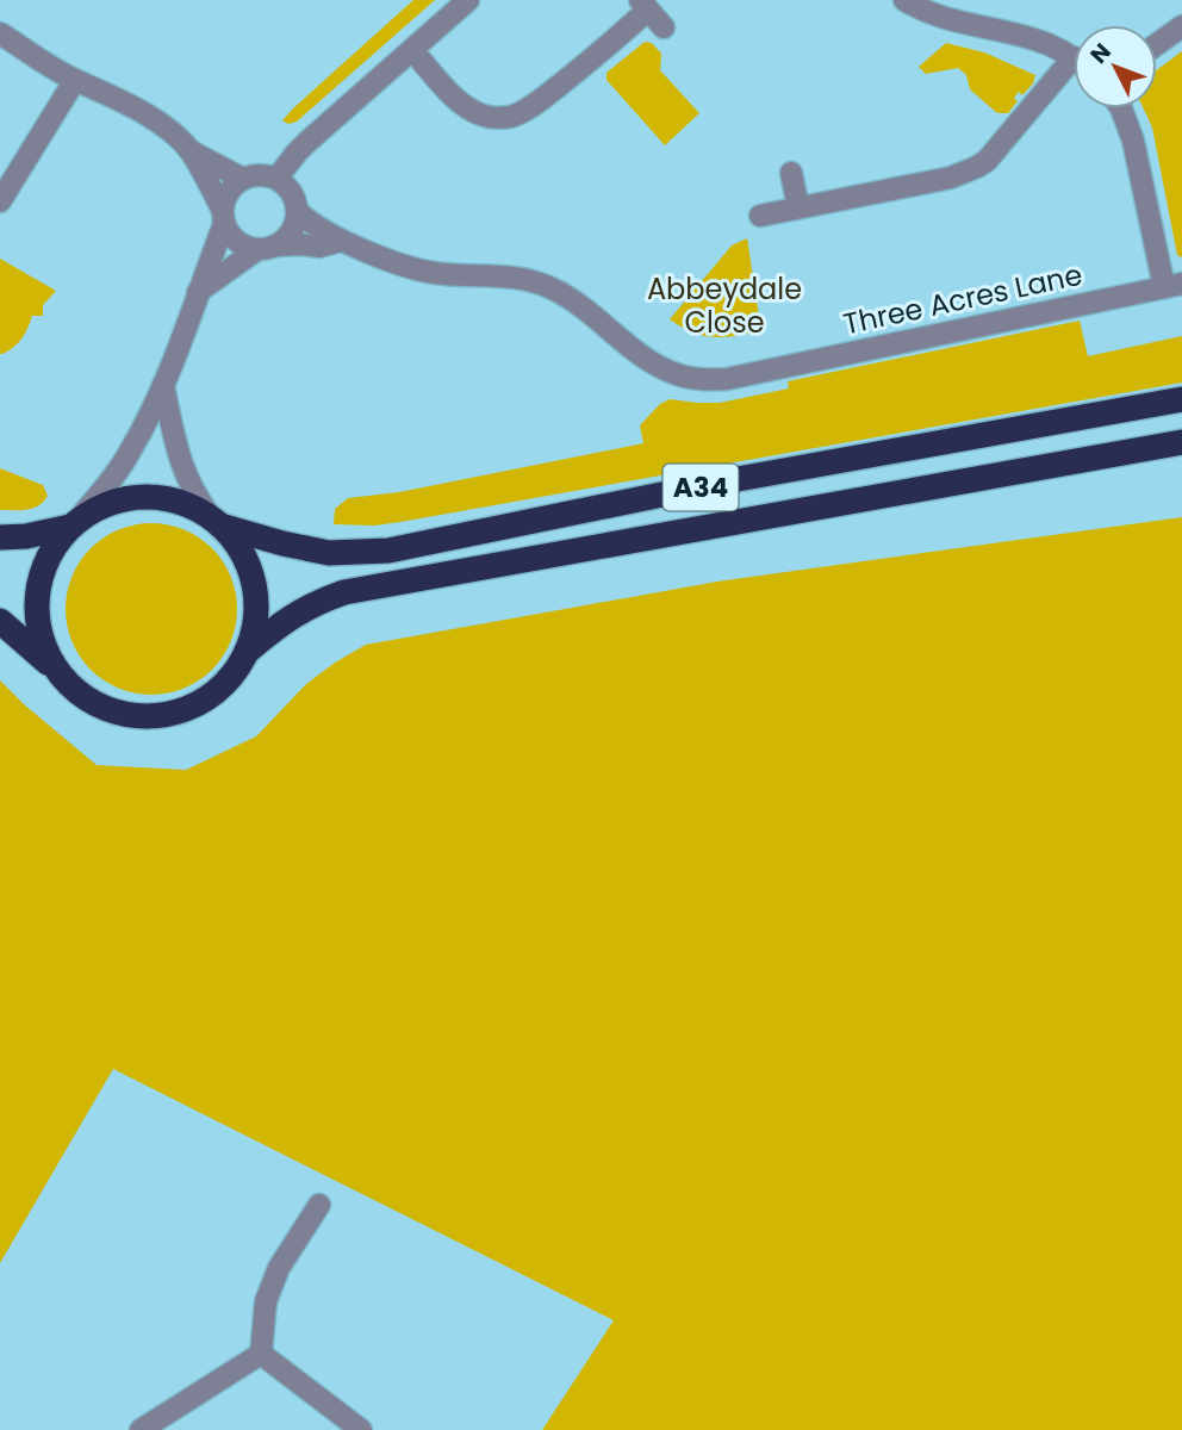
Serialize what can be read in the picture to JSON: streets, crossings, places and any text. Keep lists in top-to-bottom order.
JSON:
{
  "streets": {
    "highway": ["A34"],
    "street": ["Three Acres Lane"]
  },
  "parks": ["Abbeydale Close"],
  "north": "top left"
}
